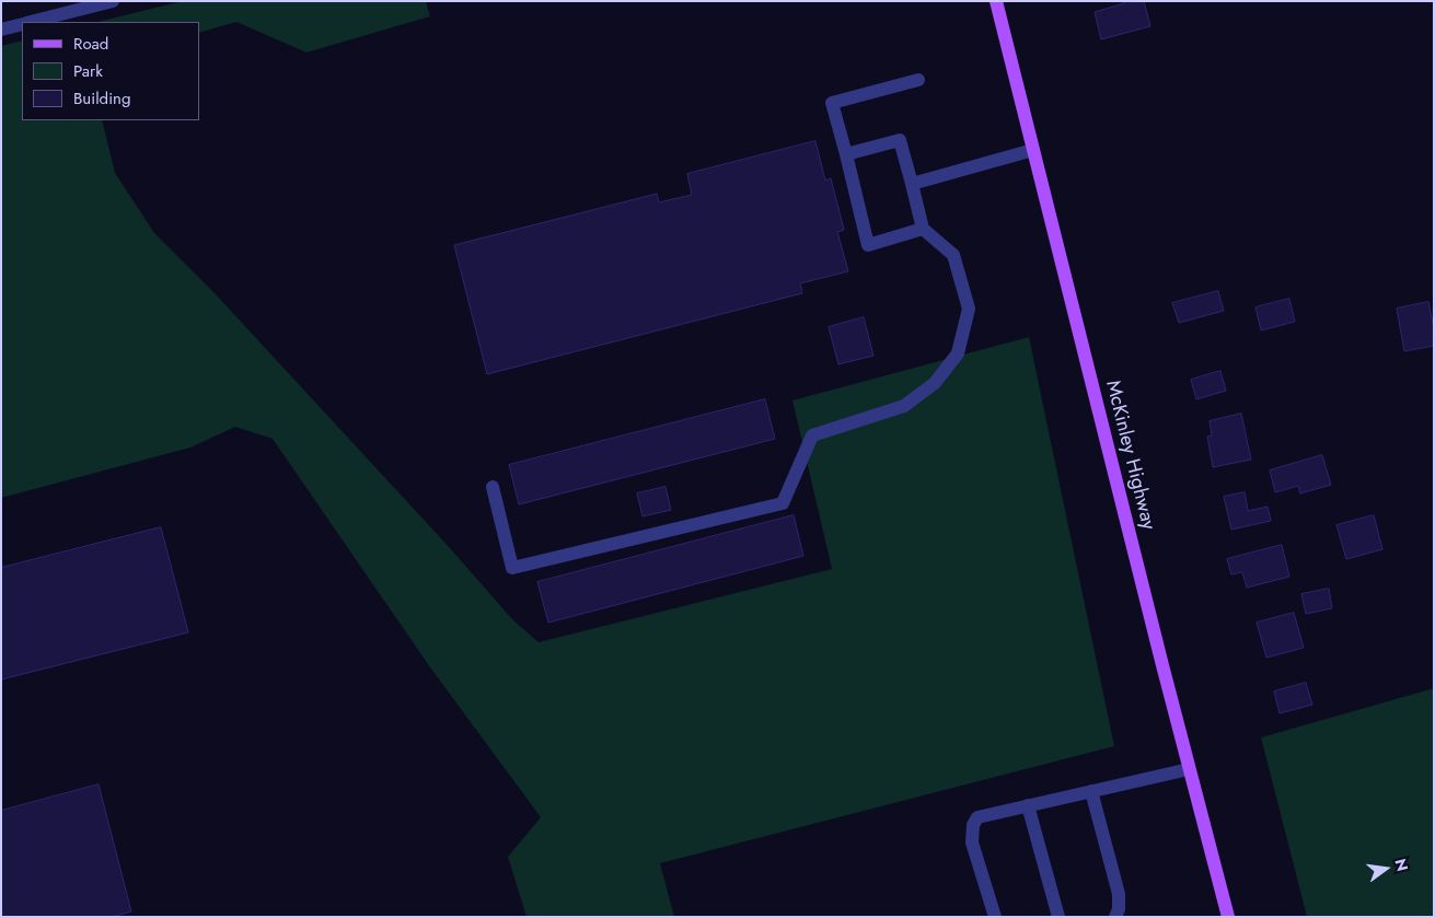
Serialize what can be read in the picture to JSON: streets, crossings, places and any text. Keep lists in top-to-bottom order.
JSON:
{
  "streets": {
    "main road": ["McKinley Highway"]
  },
  "legend": ["Road", "Park", "Building"],
  "north": "right"
}
